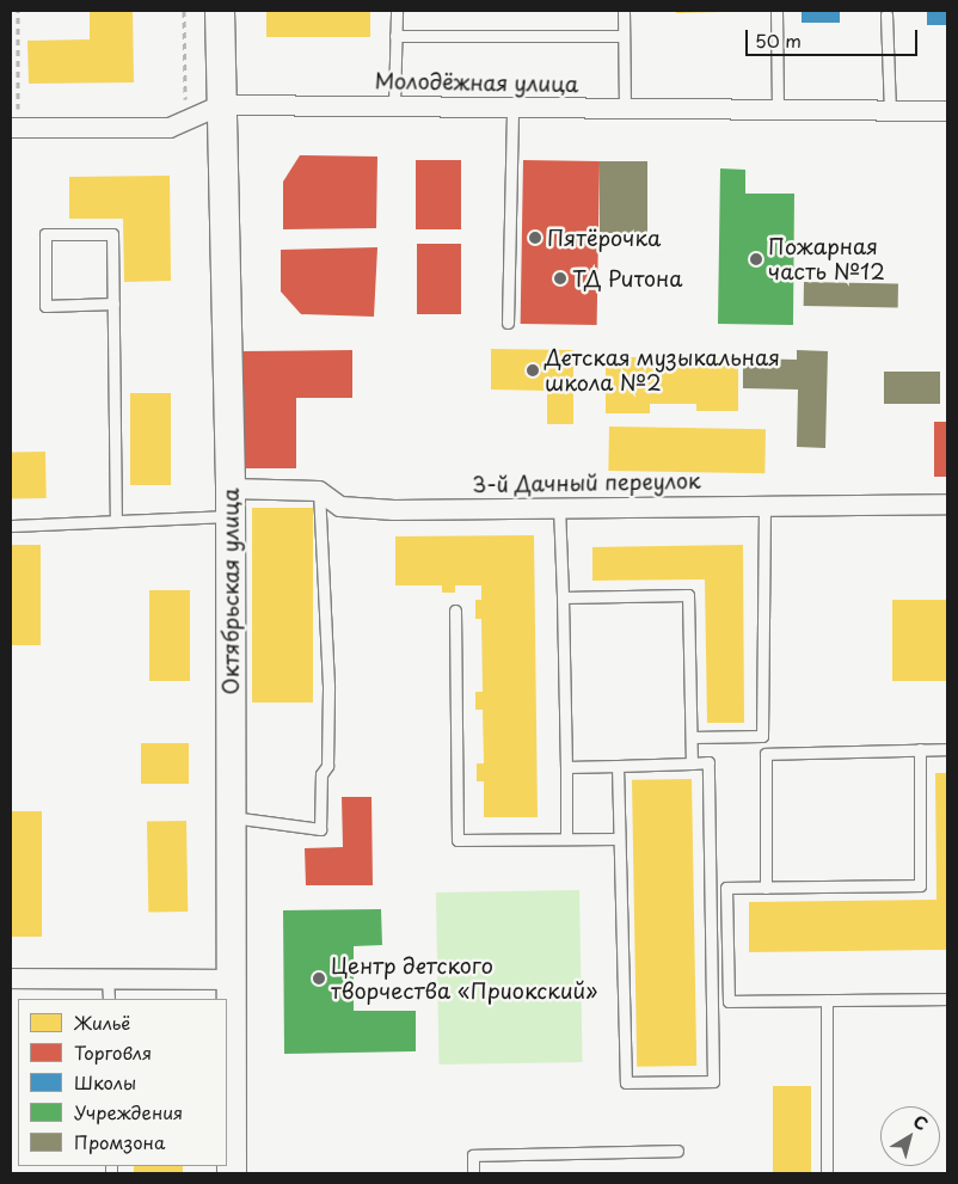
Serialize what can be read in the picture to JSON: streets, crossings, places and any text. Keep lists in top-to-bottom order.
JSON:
{
  "streets": {
    "main road": ["Октябрьская улица"],
    "street": ["Молодёжная улица", "3-й Дачный переулок"]
  },
  "crossings": [
    ["Молодёжная улица", "Октябрьская улица"]
  ],
  "places": [
    "Пятёрочка",
    "Пожарная часть №12",
    "ТД Ритона",
    "Детская музыкальная школа №2",
    "Центр детского творчества «Приокский»"
  ],
  "legend": [
    "Жильё",
    "Торговля",
    "Школы",
    "Учреждения",
    "Промзона"
  ],
  "scale_bar": "50 m",
  "north": "top right"
}
